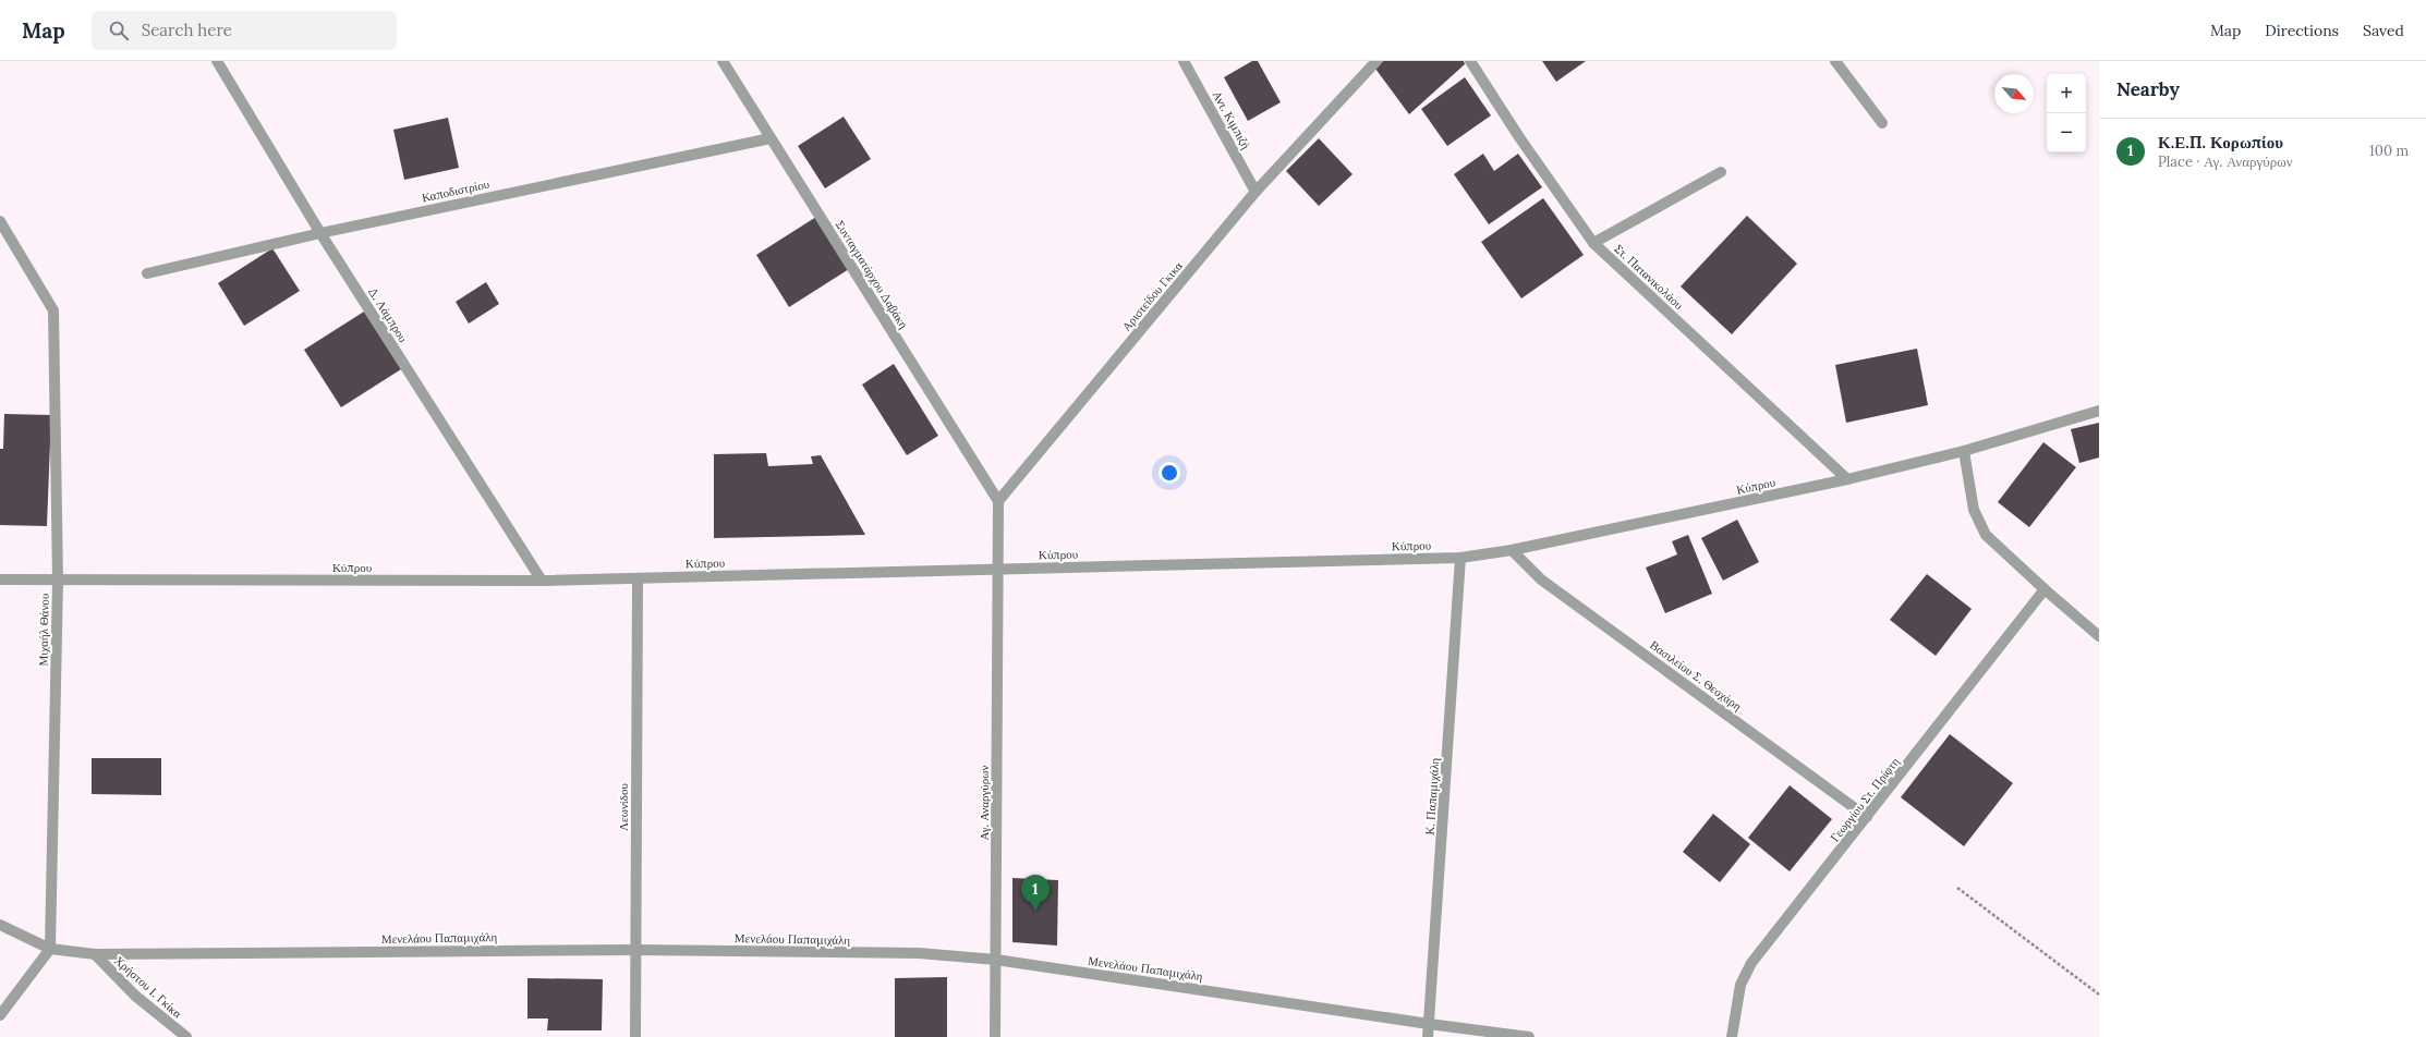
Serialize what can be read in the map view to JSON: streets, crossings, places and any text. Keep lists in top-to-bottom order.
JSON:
{
  "streets": {
    "street": [
      "Αντ. Κιμπιζή",
      "Καποδιστρίου",
      "Συνταγματάρχου Δαβάκη",
      "Στ. Πατανικολάου",
      "Αριστείδου Γκικα",
      "Δ. Λάμπρου",
      "Κύπρου",
      "Μιχαήλ Θάνου",
      "Βασιλείου Σ. Θεοχάρη",
      "Κ. Παπαμιχάλη",
      "Γεωργίου Στ. Πρίφτη",
      "Αγ. Αναργύρων",
      "Λεωνίδου",
      "Μενελάου Παπαμιχάλη",
      "Χρήστου Ι. Γκίκα"
    ]
  },
  "crossings": [
    ["Αντ. Κιμπιζή", "Αριστείδου Γκικα"],
    ["Καποδιστρίου", "Συνταγματάρχου Δαβάκη"],
    ["Καποδιστρίου", "Δ. Λάμπρου"],
    ["Συνταγματάρχου Δαβάκη", "Αριστείδου Γκικα"],
    ["Στ. Πατανικολάου", "Κύπρου"],
    ["Δ. Λάμπρου", "Κύπρου"],
    ["Κύπρου", "Μιχαήλ Θάνου"],
    ["Κύπρου", "Βασιλείου Σ. Θεοχάρη"],
    ["Κύπρου", "Κ. Παπαμιχάλη"],
    ["Κύπρου", "Αγ. Αναργύρων"],
    ["Κύπρου", "Λεωνίδου"],
    ["Μιχαήλ Θάνου", "Μενελάου Παπαμιχάλη"],
    ["Βασιλείου Σ. Θεοχάρη", "Γεωργίου Στ. Πρίφτη"],
    ["Κ. Παπαμιχάλη", "Μενελάου Παπαμιχάλη"],
    ["Αγ. Αναργύρων", "Μενελάου Παπαμιχάλη"],
    ["Λεωνίδου", "Μενελάου Παπαμιχάλη"],
    ["Μενελάου Παπαμιχάλη", "Χρήστου Ι. Γκίκα"]
  ],
  "north": "bottom right",
  "page": {
    "header": "Map",
    "search": "Search here",
    "nav": ["Map", "Directions", "Saved"],
    "heading": "Nearby",
    "map_buttons": ["+", "−"],
    "list": [
      {
        "mark": "1",
        "name": "Κ.Ε.Π. Κορωπίου",
        "note": "Place · Αγ. Αναργύρων",
        "value": "100 m"
      }
    ],
    "pins": "1"
  }
}
